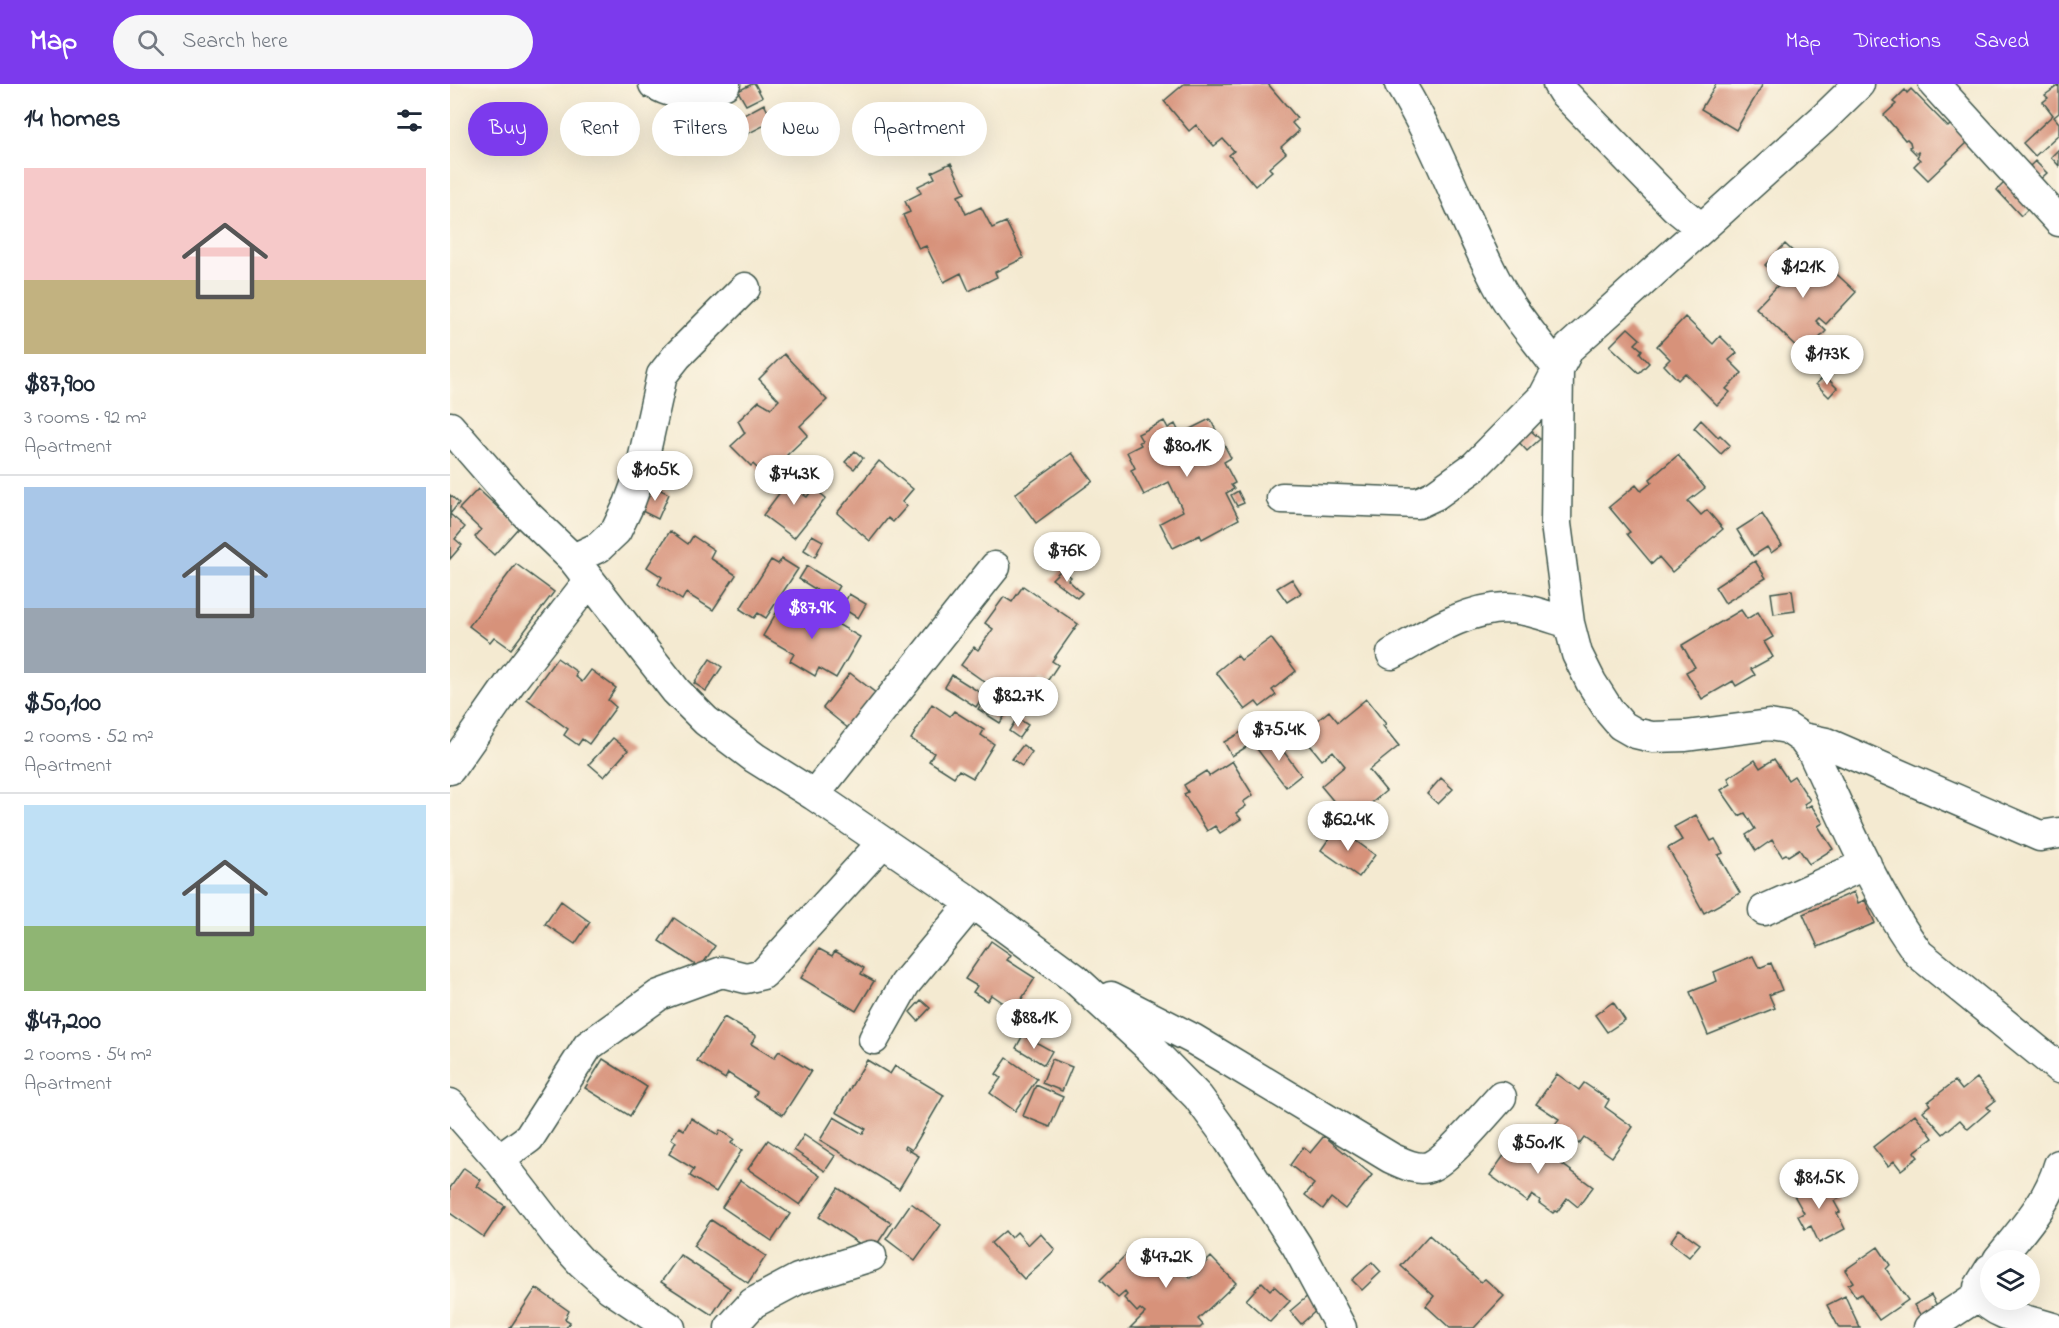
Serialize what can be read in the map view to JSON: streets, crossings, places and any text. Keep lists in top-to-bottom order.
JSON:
{
  "page": {
    "header": "Map",
    "search": "Search here",
    "nav": ["Map", "Directions", "Saved"],
    "heading": "14 homes",
    "chip": [
      "Buy",
      "Rent",
      "Filters",
      "New",
      "Apartment"
    ],
    "list": [
      {
        "name": "$87,900",
        "note": "3 rooms · 92 m² · Apartment"
      },
      {
        "name": "$50,100",
        "note": "2 rooms · 52 m² · Apartment"
      },
      {
        "name": "$47,200",
        "note": "2 rooms · 54 m² · Apartment"
      }
    ],
    "price": [
      "$121K",
      "$173K",
      "$80.1K",
      "$105K",
      "$74.3K",
      "$76K",
      "$87.9K",
      "$82.7K",
      "$75.4K",
      "$62.4K",
      "$88.1K",
      "$50.1K",
      "$81.5K",
      "$47.2K"
    ]
  }
}
